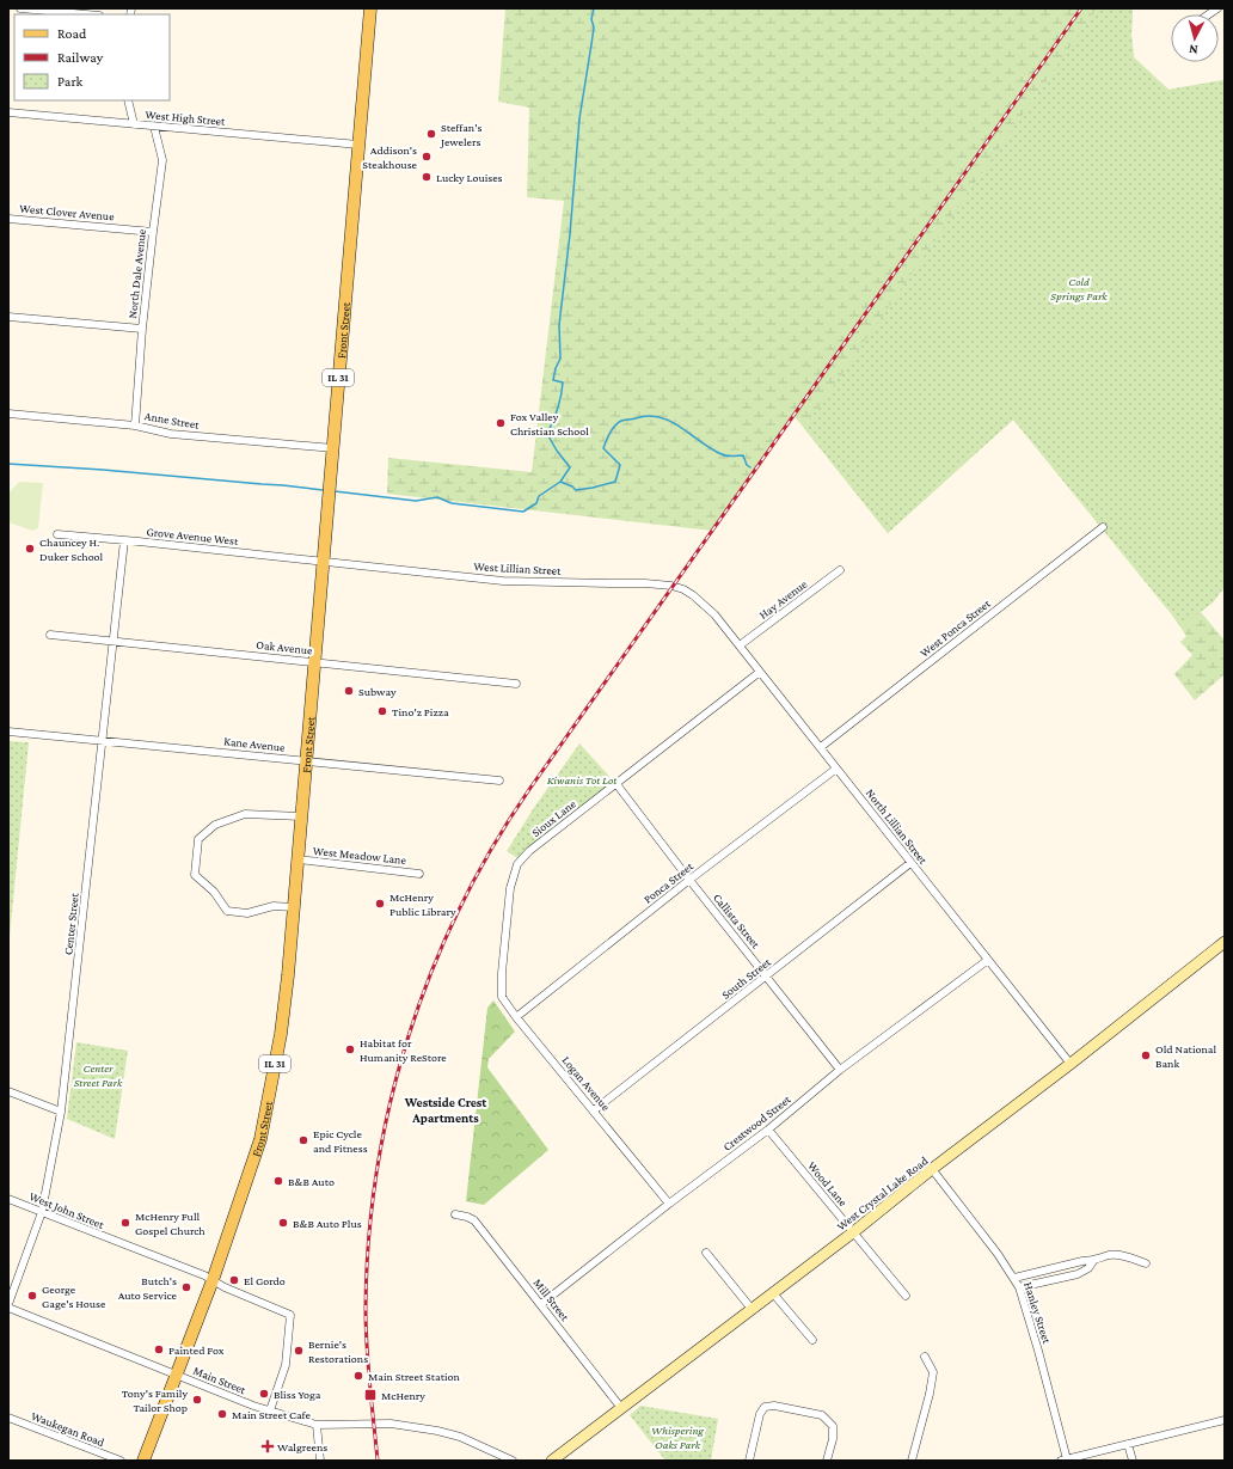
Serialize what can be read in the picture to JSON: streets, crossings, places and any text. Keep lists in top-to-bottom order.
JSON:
{
  "streets": {
    "main road": ["Front Street", "IL 31"],
    "street": [
      "West High Street",
      "West Clover Avenue",
      "North Dale Avenue",
      "Anne Street",
      "Grove Avenue West",
      "West Lillian Street",
      "Hay Avenue",
      "West Ponca Street",
      "Oak Avenue",
      "Kane Avenue",
      "Sioux Lane",
      "North Lillian Street",
      "West Meadow Lane",
      "Ponca Street",
      "Callista Street",
      "Center Street",
      "South Street",
      "Logan Avenue",
      "Crestwood Street",
      "Wood Lane",
      "West Crystal Lake Road",
      "West John Street",
      "Mill Street",
      "Hanley Street",
      "Main Street",
      "Waukegan Road"
    ]
  },
  "crossings": [
    ["West High Street", "North Dale Avenue"],
    ["West High Street", "Front Street"],
    ["West Clover Avenue", "North Dale Avenue"],
    ["North Dale Avenue", "Anne Street"],
    ["Front Street", "Anne Street"],
    ["Front Street", "Grove Avenue West"],
    ["Front Street", "West Lillian Street"],
    ["Front Street", "Oak Avenue"],
    ["Front Street", "Kane Avenue"],
    ["Front Street", "West Meadow Lane"],
    ["Front Street", "West John Street"],
    ["Front Street", "Main Street"],
    ["Grove Avenue West", "West Lillian Street"],
    ["Grove Avenue West", "Center Street"],
    ["West Lillian Street", "North Lillian Street"],
    ["Hay Avenue", "North Lillian Street"],
    ["West Ponca Street", "North Lillian Street"],
    ["Oak Avenue", "Center Street"],
    ["Kane Avenue", "Center Street"],
    ["Sioux Lane", "North Lillian Street"],
    ["Sioux Lane", "Callista Street"],
    ["Sioux Lane", "Logan Avenue"],
    ["North Lillian Street", "Ponca Street"],
    ["North Lillian Street", "South Street"],
    ["North Lillian Street", "Crestwood Street"],
    ["North Lillian Street", "West Crystal Lake Road"],
    ["Ponca Street", "Callista Street"],
    ["Ponca Street", "Logan Avenue"],
    ["Callista Street", "South Street"],
    ["Callista Street", "Crestwood Street"],
    ["Center Street", "West John Street"],
    ["Center Street", "Main Street"],
    ["South Street", "Logan Avenue"],
    ["Logan Avenue", "Crestwood Street"],
    ["Crestwood Street", "Wood Lane"],
    ["Crestwood Street", "Mill Street"],
    ["Wood Lane", "West Crystal Lake Road"],
    ["West Crystal Lake Road", "Mill Street"],
    ["West Crystal Lake Road", "Hanley Street"],
    ["West John Street", "Main Street"]
  ],
  "districts": ["Westside Crest Apartments"],
  "parks": [
    "Cold Springs Park",
    "Kiwanis Tot Lot",
    "Center Street Park",
    "Whispering Oaks Park"
  ],
  "places": {
    "other": [
      "Steffan's Jewelers",
      "Addison's Steakhouse",
      "Lucky Louises",
      "Fox Valley Christian School",
      "Chauncey H. Duker School",
      "Subway",
      "Tino'z Pizza",
      "McHenry Public Library",
      "Habitat for Humanity ReStore",
      "Old National Bank",
      "Epic Cycle and Fitness",
      "B&B Auto",
      "McHenry Full Gospel Church",
      "B&B Auto Plus",
      "El Gordo",
      "Butch's Auto Service",
      "George Gage's House",
      "Painted Fox",
      "Bernie's Restorations",
      "Main Street Station",
      "Bliss Yoga",
      "Tony's Family Tailor Shop",
      "Main Street Cafe"
    ],
    "transit": ["McHenry"],
    "health": ["Walgreens"]
  },
  "legend": ["Road", "Railway", "Park"],
  "north": "bottom"
}
